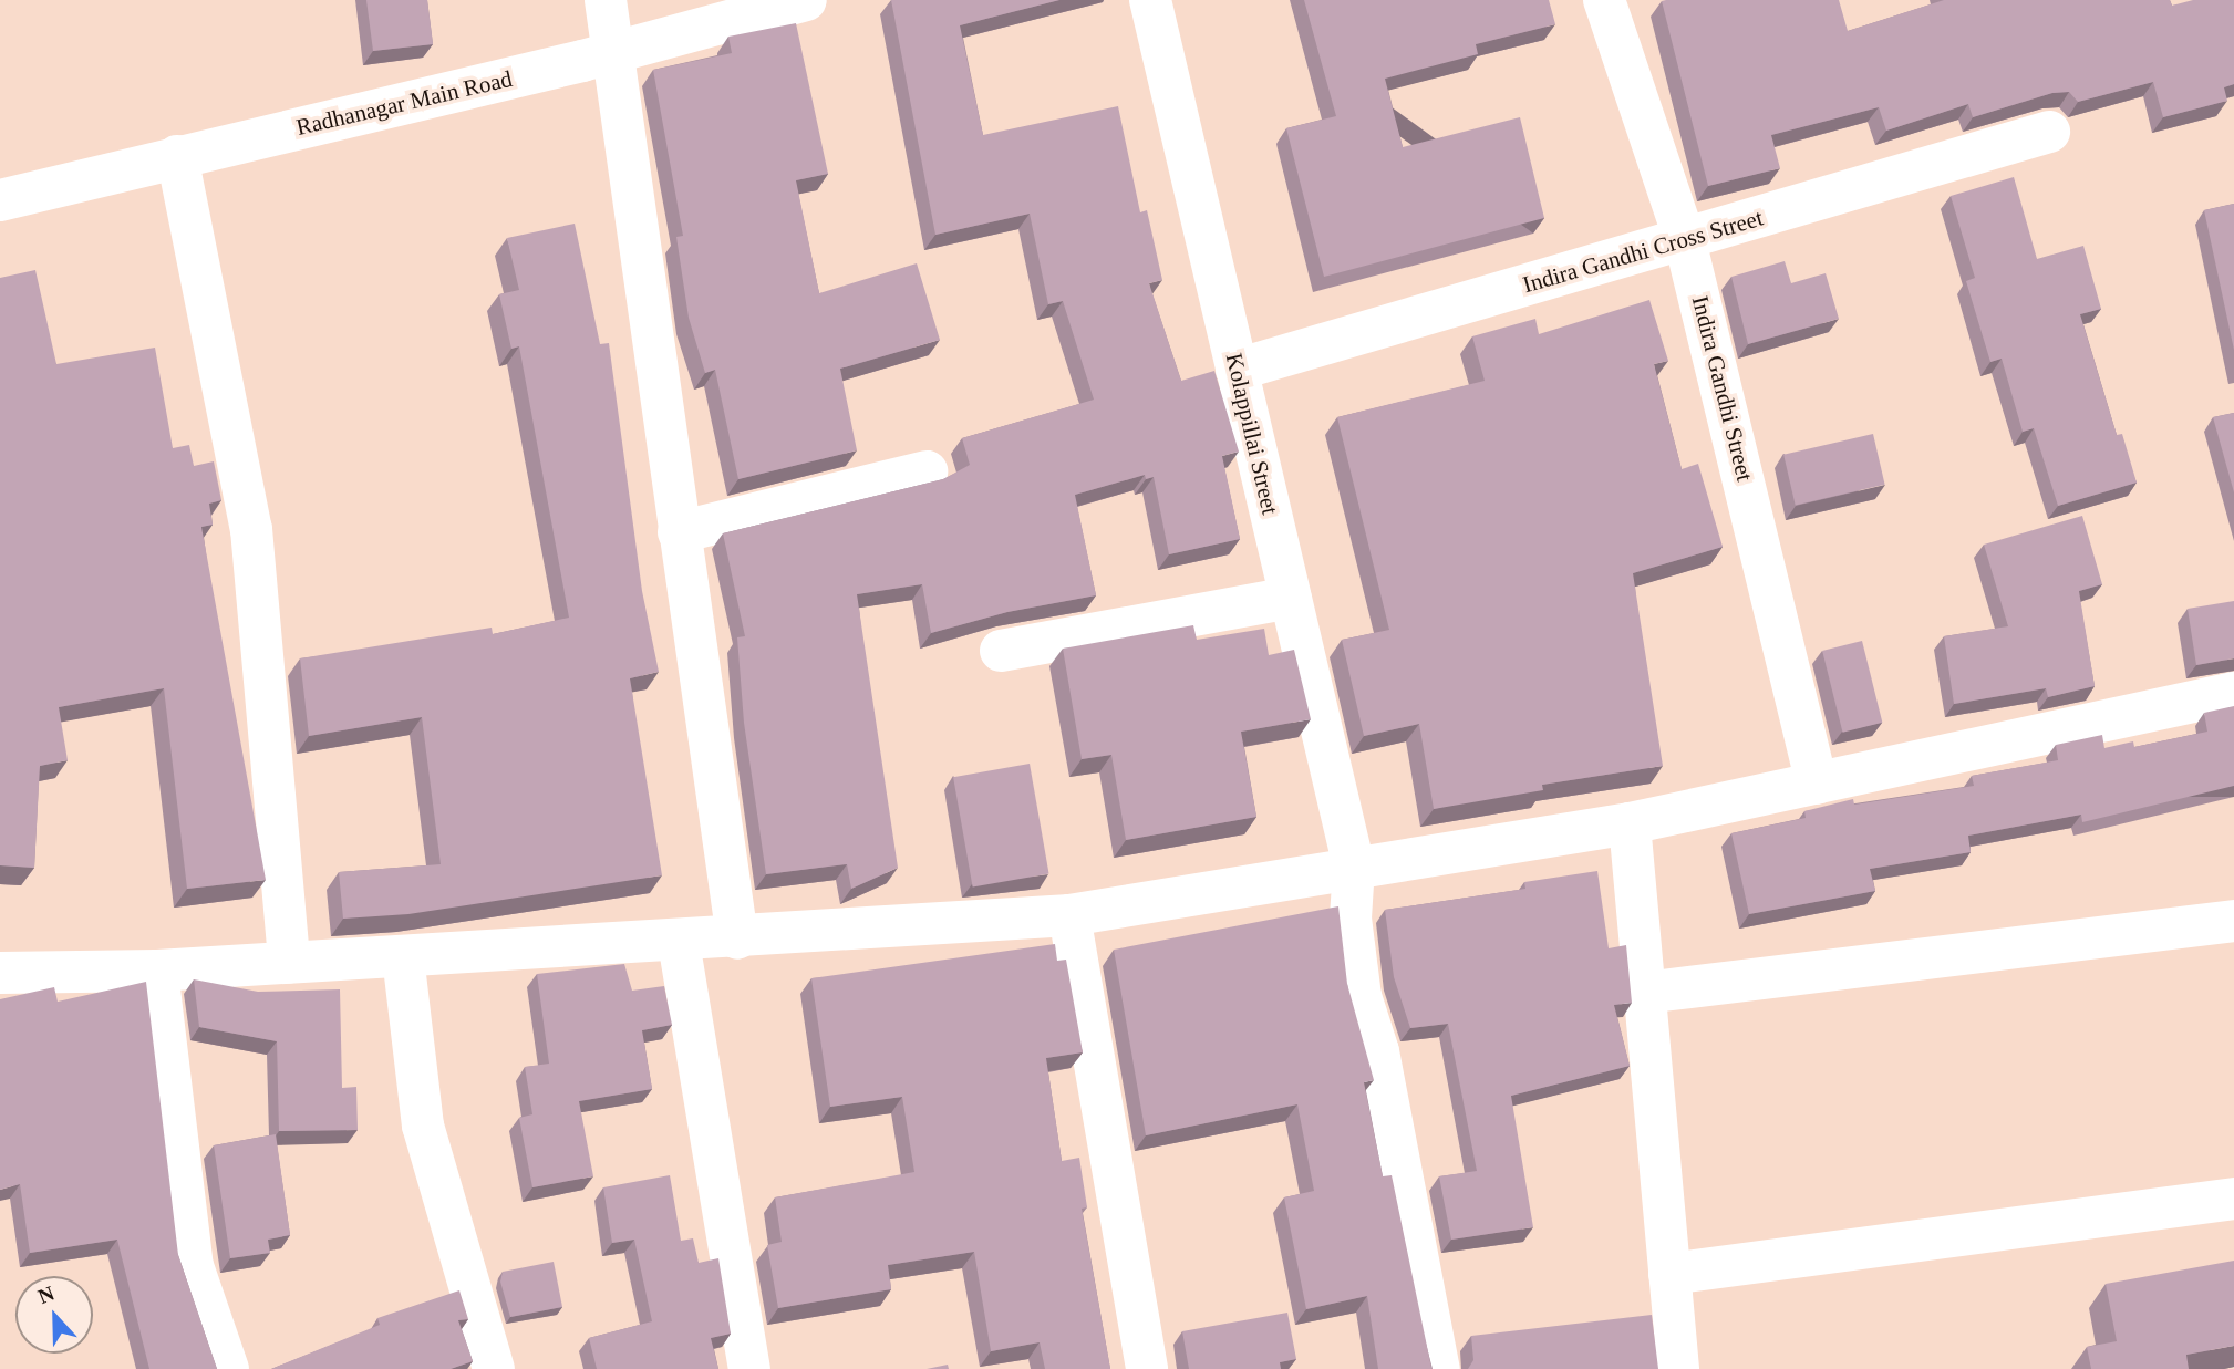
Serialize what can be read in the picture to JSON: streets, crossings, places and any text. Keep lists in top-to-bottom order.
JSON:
{
  "streets": {
    "street": [
      "Radhanagar Main Road",
      "Indira Gandhi Cross Street",
      "Indira Gandhi Street",
      "Kolappillai Street"
    ]
  },
  "crossings": [
    ["Indira Gandhi Cross Street", "Indira Gandhi Street"],
    ["Indira Gandhi Cross Street", "Kolappillai Street"]
  ],
  "north": "top"
}
